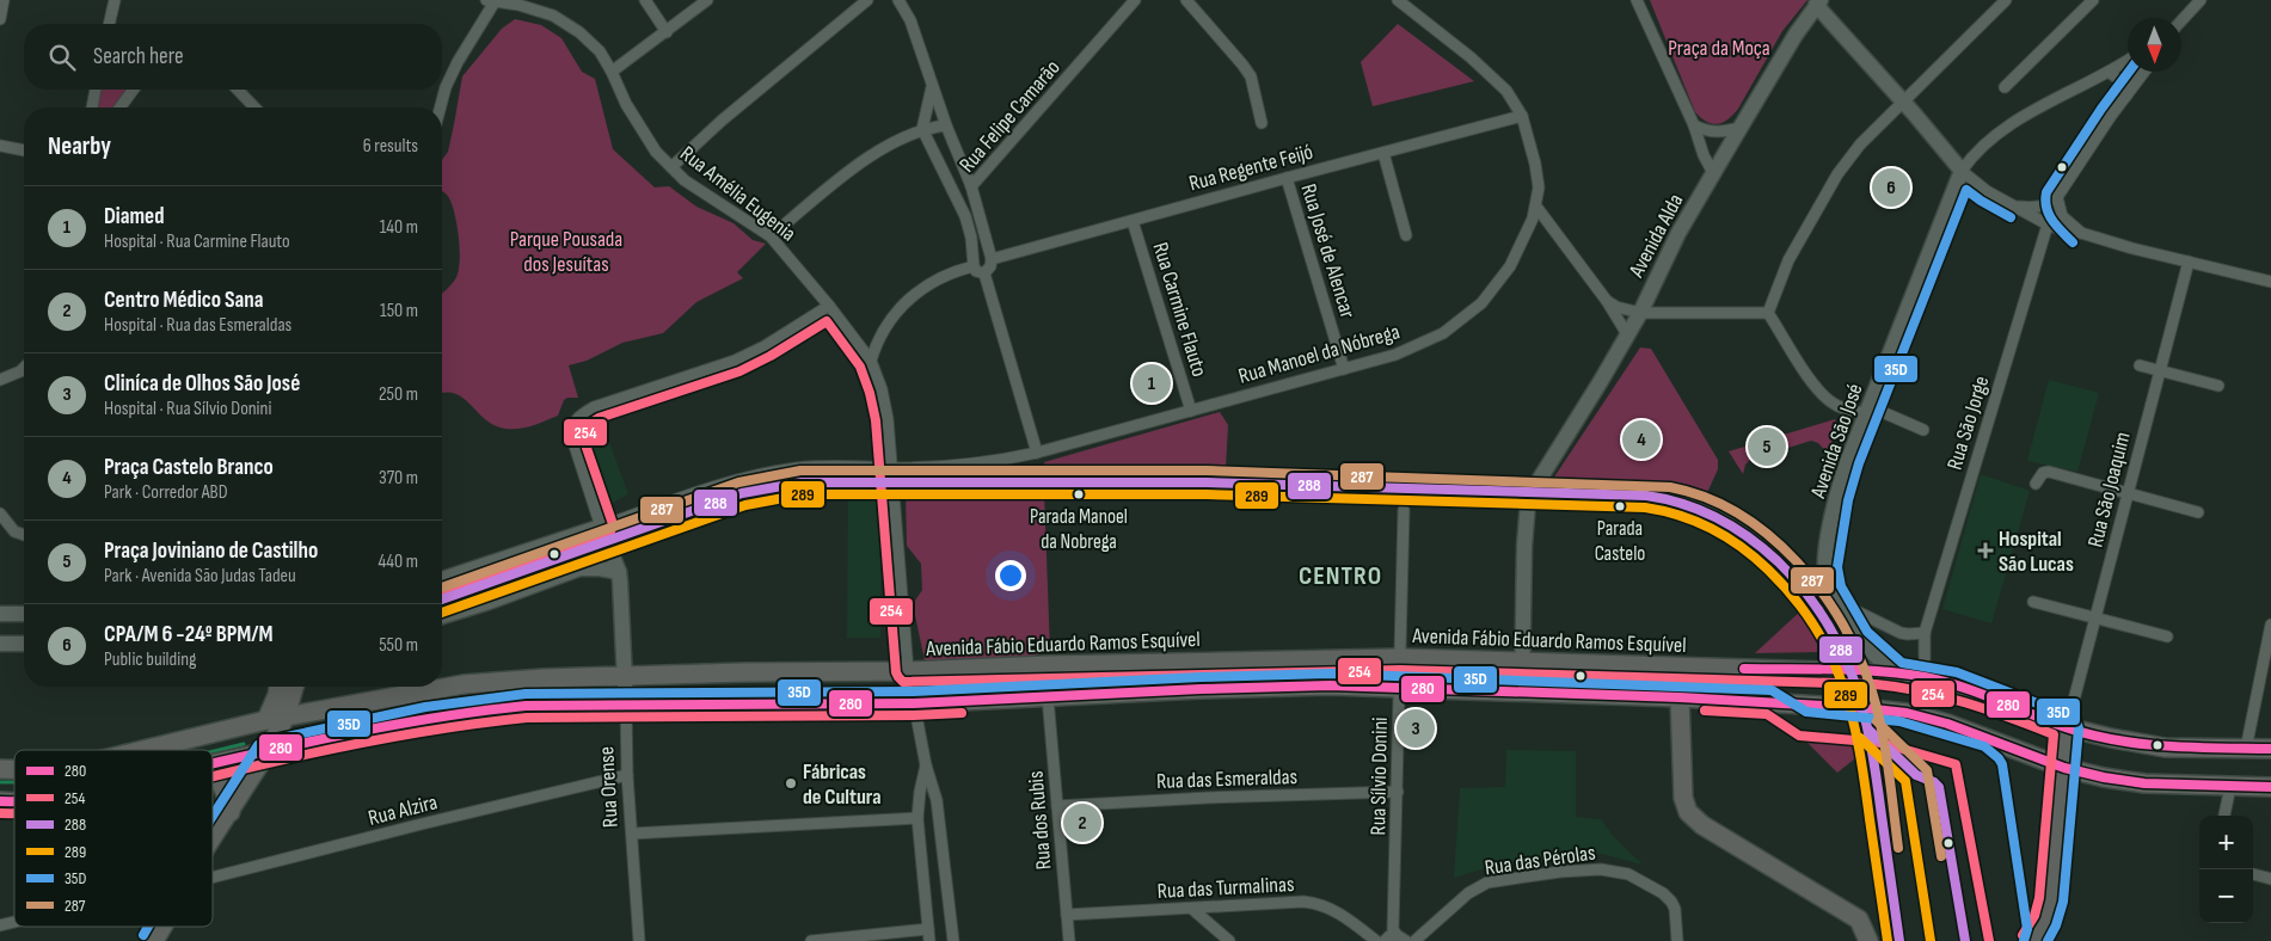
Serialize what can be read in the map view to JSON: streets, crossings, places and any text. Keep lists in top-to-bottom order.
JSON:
{
  "streets": {
    "main road": [
      "Avenida Alda",
      "Avenida São José",
      "Avenida Fábio Eduardo Ramos Esquível",
      "Rua Orense"
    ],
    "street": [
      "Rua Felipe Camarão",
      "Rua Regente Feijó",
      "Rua Amélia Eugenia",
      "Rua José de Alencar",
      "Rua Carmine Flauto",
      "Rua Manoel da Nóbrega",
      "Rua São Jorge",
      "Rua São Joaquim",
      "Rua Sílvio Donini",
      "Rua das Esmeraldas",
      "Rua Alzira",
      "Rua dos Rubis",
      "Rua das Pérolas",
      "Rua das Turmalinas"
    ]
  },
  "crossings": [
    ["Rua Felipe Camarão", "Rua Regente Feijó"],
    ["Rua Regente Feijó", "Rua José de Alencar"],
    ["Rua Regente Feijó", "Rua Carmine Flauto"],
    ["Rua Regente Feijó", "Rua Manoel da Nóbrega"],
    ["Rua Amélia Eugenia", "Rua Manoel da Nóbrega"],
    ["Rua Amélia Eugenia", "Avenida Fábio Eduardo Ramos Esquível"],
    ["Rua José de Alencar", "Rua Manoel da Nóbrega"],
    ["Rua Carmine Flauto", "Rua Manoel da Nóbrega"],
    ["Rua Manoel da Nóbrega", "Rua Orense"],
    ["Rua São Jorge", "Avenida Fábio Eduardo Ramos Esquível"],
    ["Avenida São José", "Avenida Fábio Eduardo Ramos Esquível"],
    ["Rua São Joaquim", "Avenida Fábio Eduardo Ramos Esquível"],
    ["Avenida Fábio Eduardo Ramos Esquível", "Rua Sílvio Donini"],
    ["Avenida Fábio Eduardo Ramos Esquível", "Rua Orense"],
    ["Rua Sílvio Donini", "Rua das Esmeraldas"],
    ["Rua das Esmeraldas", "Rua dos Rubis"],
    ["Rua Orense", "Rua Alzira"],
    ["Rua dos Rubis", "Rua das Turmalinas"]
  ],
  "districts": ["CENTRO"],
  "parks": ["Praça da Moça", "Parque Pousada dos Jesuítas"],
  "places": {
    "other": ["Parada Manoel da Nobrega", "Parada Castelo", "Fábricas de Cultura"],
    "health": ["Hospital São Lucas"]
  },
  "lines": [
    "transit line 35D",
    "transit line 254",
    "transit line 287",
    "transit line 288",
    "transit line 289",
    "transit line 280"
  ],
  "legend": [
    "280",
    "254",
    "288",
    "289",
    "35D",
    "287"
  ],
  "north": "bottom",
  "page": {
    "search": "Search here",
    "heading": ["Nearby", "6 results"],
    "pins": [
      "6",
      "1",
      "4",
      "5",
      "3",
      "2"
    ],
    "list": [
      {
        "mark": "1",
        "name": "Diamed",
        "note": "Hospital · Rua Carmine Flauto",
        "value": "140 m"
      },
      {
        "mark": "2",
        "name": "Centro Médico Sana",
        "note": "Hospital · Rua das Esmeraldas",
        "value": "150 m"
      },
      {
        "mark": "3",
        "name": "Cliníca de Olhos São José",
        "note": "Hospital · Rua Sílvio Donini",
        "value": "250 m"
      },
      {
        "mark": "4",
        "name": "Praça Castelo Branco",
        "note": "Park · Corredor ABD",
        "value": "370 m"
      },
      {
        "mark": "5",
        "name": "Praça Joviniano de Castilho",
        "note": "Park · Avenida São Judas Tadeu",
        "value": "440 m"
      },
      {
        "mark": "6",
        "name": "CPA/M 6 -24º BPM/M",
        "note": "Public building",
        "value": "550 m"
      }
    ],
    "map_buttons": ["+", "−"]
  }
}
